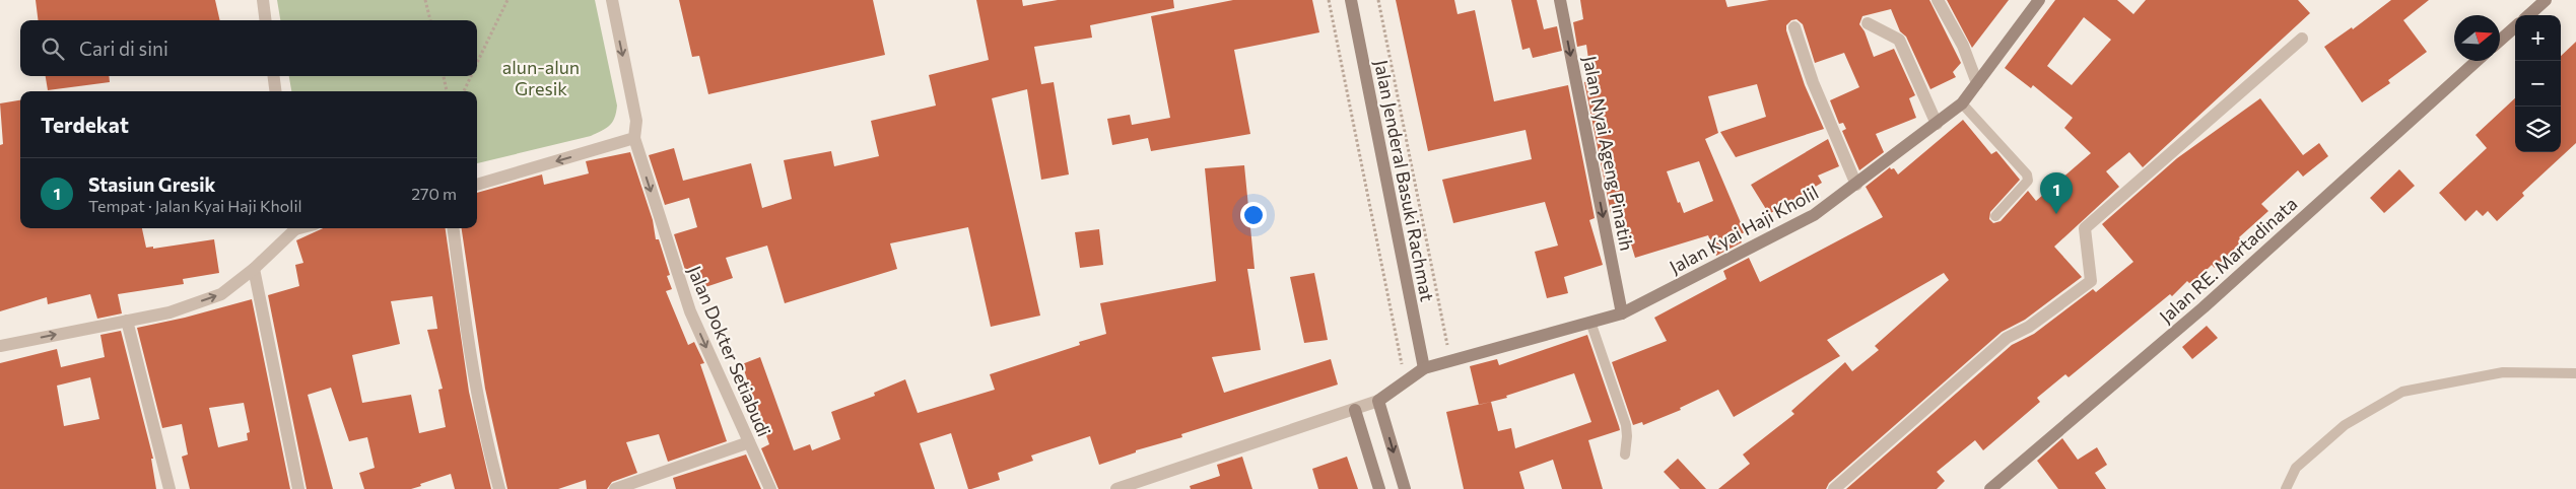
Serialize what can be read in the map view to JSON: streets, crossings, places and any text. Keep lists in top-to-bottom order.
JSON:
{
  "streets": {
    "main road": [
      "Jalan Nyai Ageng Pinatih",
      "Jalan Jenderal Basuki Rachmat",
      "Jalan Kyai Haji Kholil",
      "Jalan RE. Martadinata"
    ],
    "street": ["Jalan Dokter Setiabudi"]
  },
  "crossings": [
    ["Jalan Nyai Ageng Pinatih", "Jalan Kyai Haji Kholil"],
    ["Jalan Jenderal Basuki Rachmat", "Jalan Kyai Haji Kholil"]
  ],
  "one_way": ["Jalan Nyai Ageng Pinatih", "Jalan Dokter Setiabudi"],
  "parks": ["alun-alun Gresik"],
  "north": "right",
  "page": {
    "map_buttons": ["+", "−"],
    "search": "Cari di sini",
    "heading": "Terdekat",
    "list": [
      {
        "mark": "1",
        "name": "Stasiun Gresik",
        "note": "Tempat · Jalan Kyai Haji Kholil",
        "value": "270 m"
      }
    ],
    "pins": "1"
  }
}
